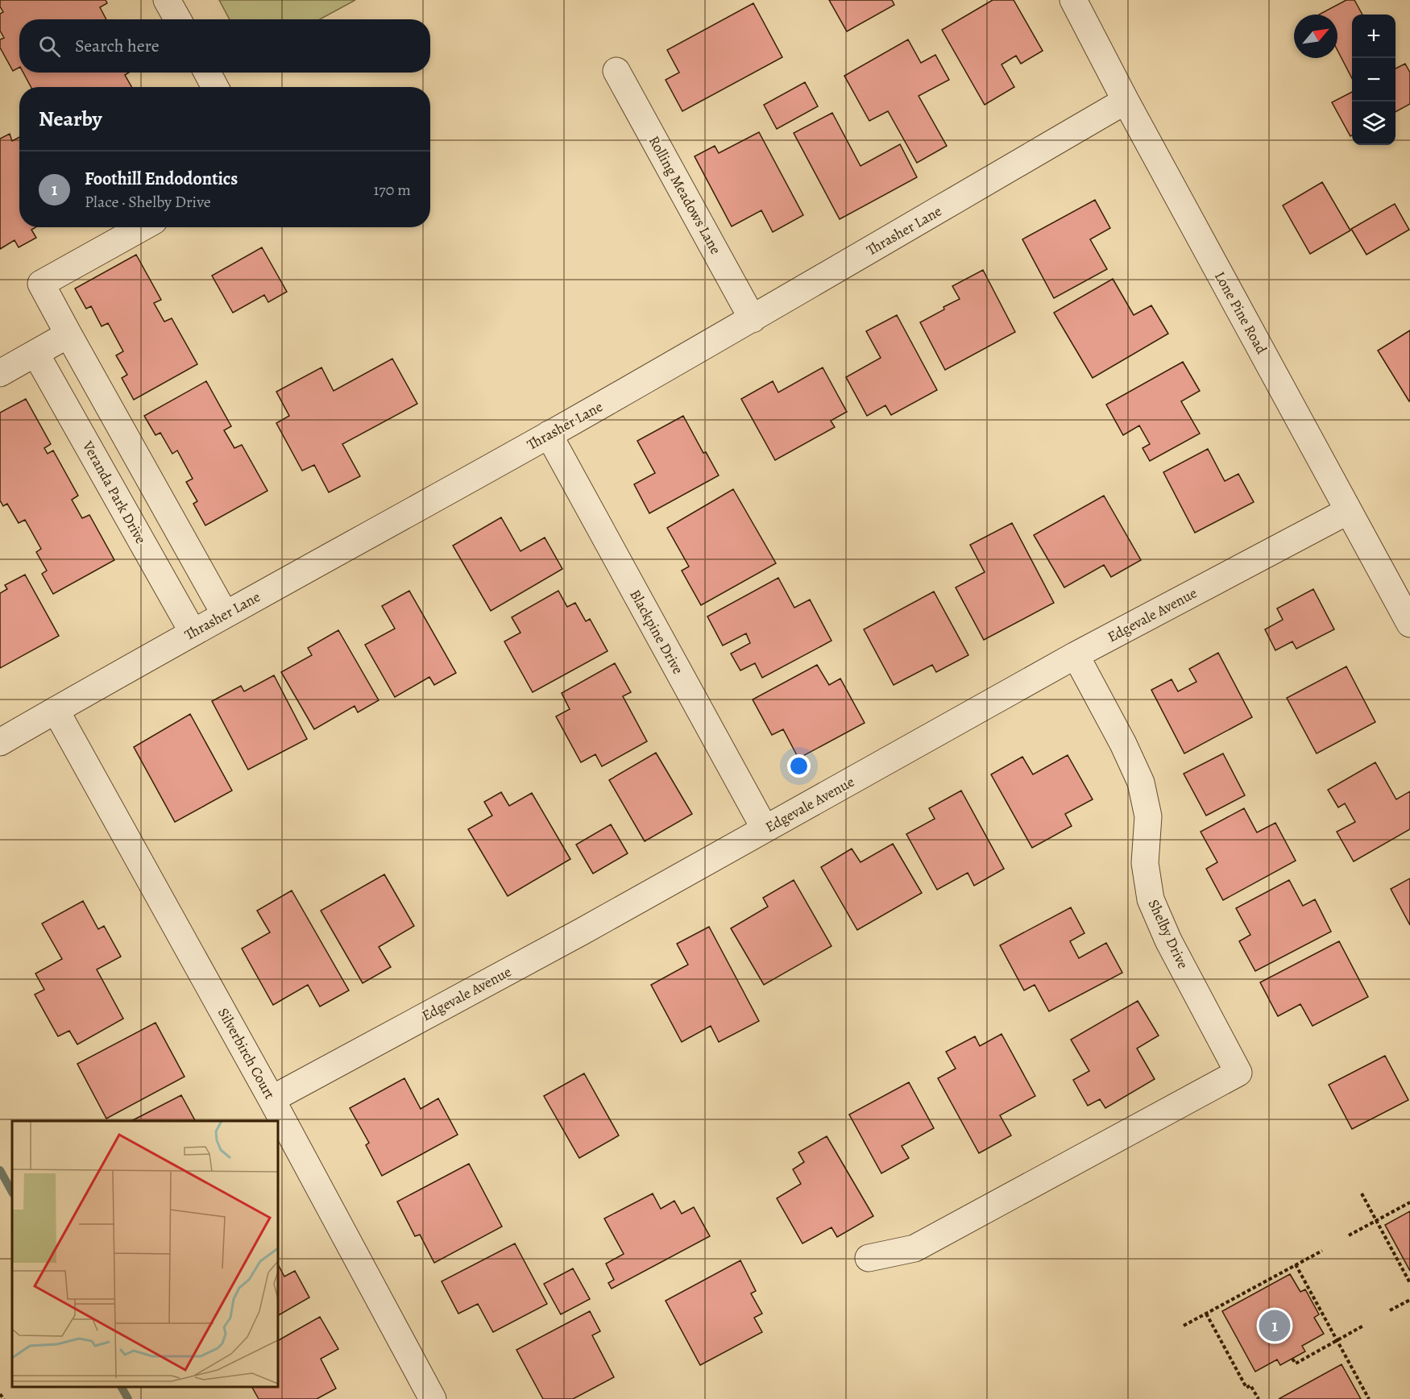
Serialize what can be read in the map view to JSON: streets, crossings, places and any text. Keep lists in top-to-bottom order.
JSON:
{
  "streets": {
    "street": [
      "Rolling Meadows Lane",
      "Thrasher Lane",
      "Lone Pine Road",
      "Veranda Park Drive",
      "Edgevale Avenue",
      "Blackpine Drive",
      "Shelby Drive",
      "Silverbirch Court"
    ]
  },
  "crossings": [
    ["Rolling Meadows Lane", "Thrasher Lane"],
    ["Thrasher Lane", "Lone Pine Road"],
    ["Thrasher Lane", "Veranda Park Drive"],
    ["Thrasher Lane", "Blackpine Drive"],
    ["Thrasher Lane", "Silverbirch Court"],
    ["Lone Pine Road", "Edgevale Avenue"],
    ["Edgevale Avenue", "Blackpine Drive"],
    ["Edgevale Avenue", "Shelby Drive"],
    ["Edgevale Avenue", "Silverbirch Court"]
  ],
  "north": "top right",
  "page": {
    "map_buttons": ["+", "−"],
    "search": "Search here",
    "heading": "Nearby",
    "list": [
      {
        "mark": "1",
        "name": "Foothill Endodontics",
        "note": "Place · Shelby Drive",
        "value": "170 m"
      }
    ],
    "pins": "1"
  }
}
